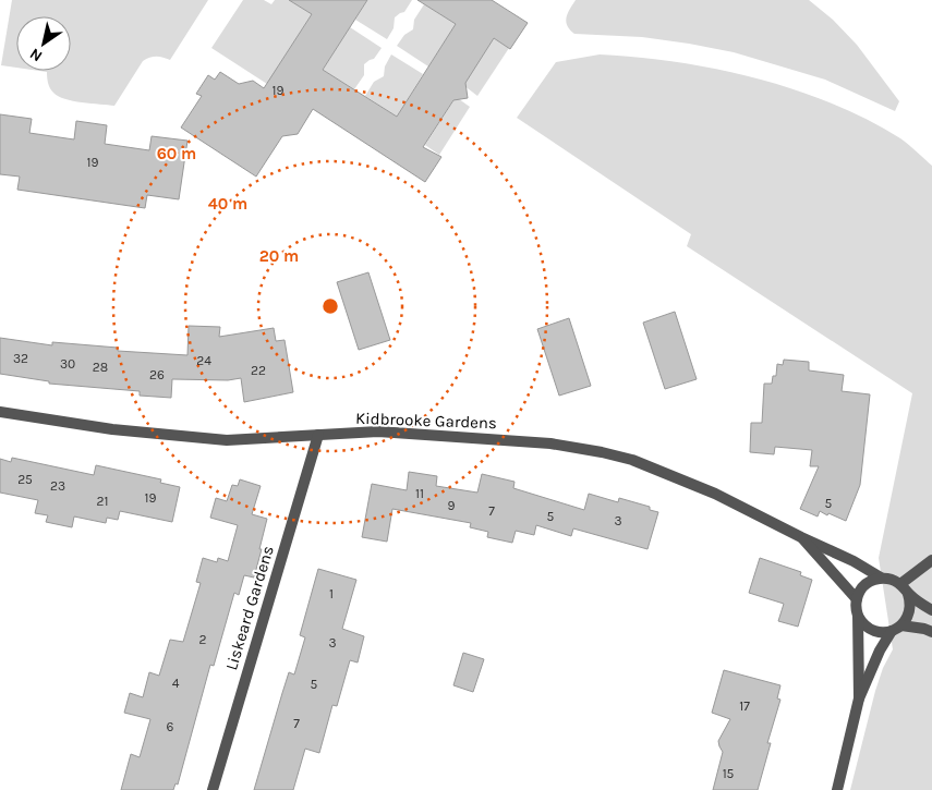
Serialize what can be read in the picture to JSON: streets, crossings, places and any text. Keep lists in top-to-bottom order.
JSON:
{
  "streets": {
    "street": ["Kidbrooke Gardens", "Liskeard Gardens"]
  },
  "crossings": [
    ["Kidbrooke Gardens", "Liskeard Gardens"]
  ],
  "house_numbers": [
    "19",
    "19",
    "32",
    "24",
    "30",
    "28",
    "22",
    "26",
    "25",
    "23",
    "11",
    "19",
    "21",
    "5",
    "9",
    "7",
    "5",
    "3",
    "1",
    "2",
    "3",
    "4",
    "5",
    "17",
    "7",
    "6",
    "15"
  ],
  "north": "bottom left",
  "rings": ["60 m", "40 m", "20 m"]
}
